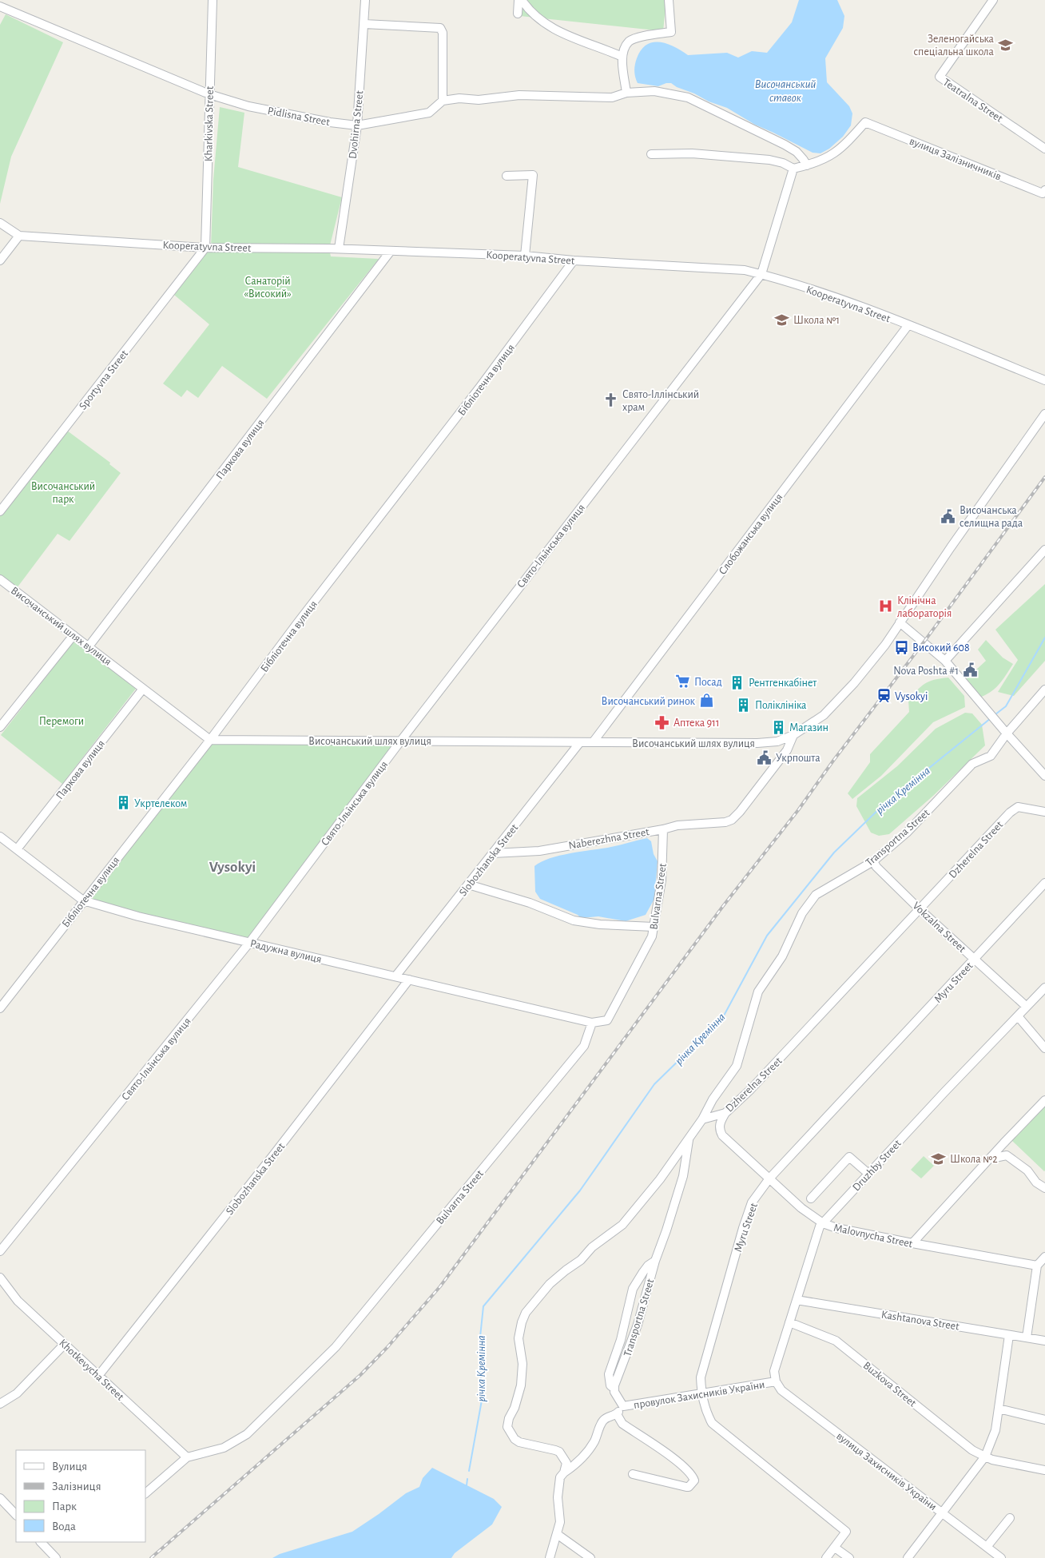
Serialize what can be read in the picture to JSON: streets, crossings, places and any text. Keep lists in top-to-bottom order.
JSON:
{
  "streets": {
    "street": [
      "Teatralna Street",
      "Pidlisna Street",
      "Kharkivska Street",
      "Dvohirna Street",
      "вулиця Залізничників",
      "Kooperatyvna Street",
      "Sportyvna Street",
      "Бібліотечна вулиця",
      "Паркова вулиця",
      "Слобожанська вулиця",
      "Свято-Ільїнська вулиця",
      "Височанський шлях вулиця",
      "Transportna Street",
      "Naberezhna Street",
      "Dzherelna Street",
      "Slobozhanska Street",
      "Bulvarna Street",
      "Vokzalna Street",
      "Радужна вулиця",
      "Myru Street",
      "Druzhby Street",
      "Malovnycha Street",
      "Kashtanova Street",
      "Khotkevycha Street",
      "Buzkova Street",
      "провулок Захисників України",
      "вулиця Захисників України"
    ]
  },
  "crossings": [
    ["Pidlisna Street", "Kharkivska Street"],
    ["Pidlisna Street", "Dvohirna Street"],
    ["Kharkivska Street", "Kooperatyvna Street"],
    ["Kharkivska Street", "Sportyvna Street"],
    ["Dvohirna Street", "Kooperatyvna Street"],
    ["Kooperatyvna Street", "Sportyvna Street"],
    ["Kooperatyvna Street", "Бібліотечна вулиця"],
    ["Kooperatyvna Street", "Паркова вулиця"],
    ["Kooperatyvna Street", "Слобожанська вулиця"],
    ["Kooperatyvna Street", "Свято-Ільїнська вулиця"],
    ["Бібліотечна вулиця", "Височанський шлях вулиця"],
    ["Бібліотечна вулиця", "Радужна вулиця"],
    ["Паркова вулиця", "Височанський шлях вулиця"],
    ["Паркова вулиця", "Радужна вулиця"],
    ["Слобожанська вулиця", "Височанський шлях вулиця"],
    ["Свято-Ільїнська вулиця", "Височанський шлях вулиця"],
    ["Свято-Ільїнська вулиця", "Радужна вулиця"],
    ["Височанський шлях вулиця", "Naberezhna Street"],
    ["Височанський шлях вулиця", "Slobozhanska Street"],
    ["Transportna Street", "Dzherelna Street"],
    ["Transportna Street", "Vokzalna Street"],
    ["Naberezhna Street", "Slobozhanska Street"],
    ["Naberezhna Street", "Bulvarna Street"],
    ["Dzherelna Street", "Vokzalna Street"],
    ["Dzherelna Street", "Malovnycha Street"],
    ["Slobozhanska Street", "Радужна вулиця"],
    ["Slobozhanska Street", "Khotkevycha Street"],
    ["Bulvarna Street", "Радужна вулиця"],
    ["Bulvarna Street", "Khotkevycha Street"],
    ["Vokzalna Street", "Myru Street"],
    ["Vokzalna Street", "Druzhby Street"],
    ["Myru Street", "Malovnycha Street"],
    ["Myru Street", "провулок Захисників України"],
    ["Druzhby Street", "Malovnycha Street"],
    ["Druzhby Street", "Kashtanova Street"],
    ["Druzhby Street", "Buzkova Street"],
    ["Druzhby Street", "провулок Захисників України"],
    ["Druzhby Street", "вулиця Захисників України"],
    ["провулок Захисників України", "вулиця Захисників України"]
  ],
  "districts": ["Vysokyi"],
  "water": ["Височанський ставок", "річка Кремінна"],
  "parks": ["Санаторій «Високий»", "Височанський парк", "Перемоги"],
  "places": {
    "school or university": ["Зеленогайська спеціальна школа", "Школа №1", "Школа №2"],
    "church": ["Свято-Іллінський храм"],
    "public building": ["Височанська селищна рада", "Nova Poshta #1", "Укрпошта"],
    "hospital": ["Клінічна лабораторія"],
    "bus stop": ["Високий 608"],
    "supermarket": ["Посад"],
    "building": [
      "Рентгенкабінет",
      "Поліклініка",
      "Магазин",
      "Укртелеком"
    ],
    "station": ["Vysokyi"],
    "shop": ["Височанський ринок"],
    "pharmacy": ["Аптека 911"]
  },
  "legend": [
    "Вулиця",
    "Залізниця",
    "Парк",
    "Вода"
  ]
}
